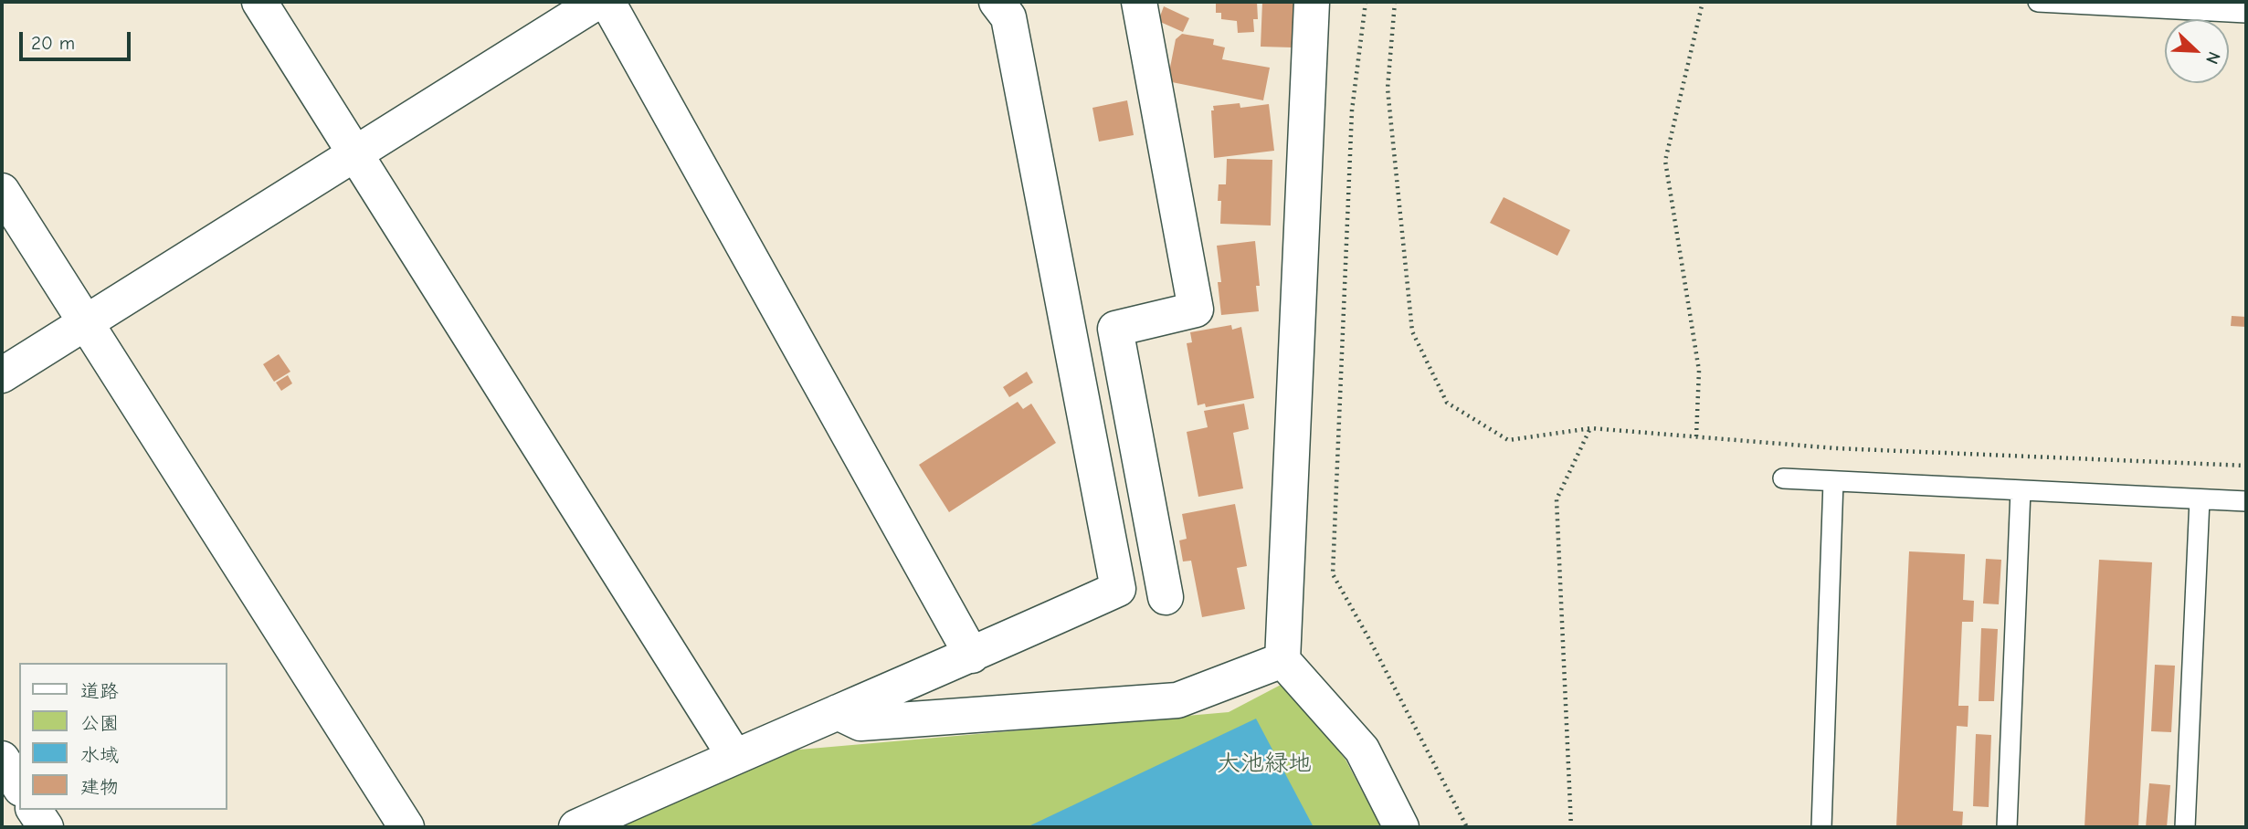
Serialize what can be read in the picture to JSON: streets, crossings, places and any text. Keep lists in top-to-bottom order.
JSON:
{
  "parks": ["大池緑地"],
  "legend": [
    "道路",
    "公園",
    "水域",
    "建物"
  ],
  "scale_bar": "20 m",
  "north": "bottom right"
}
